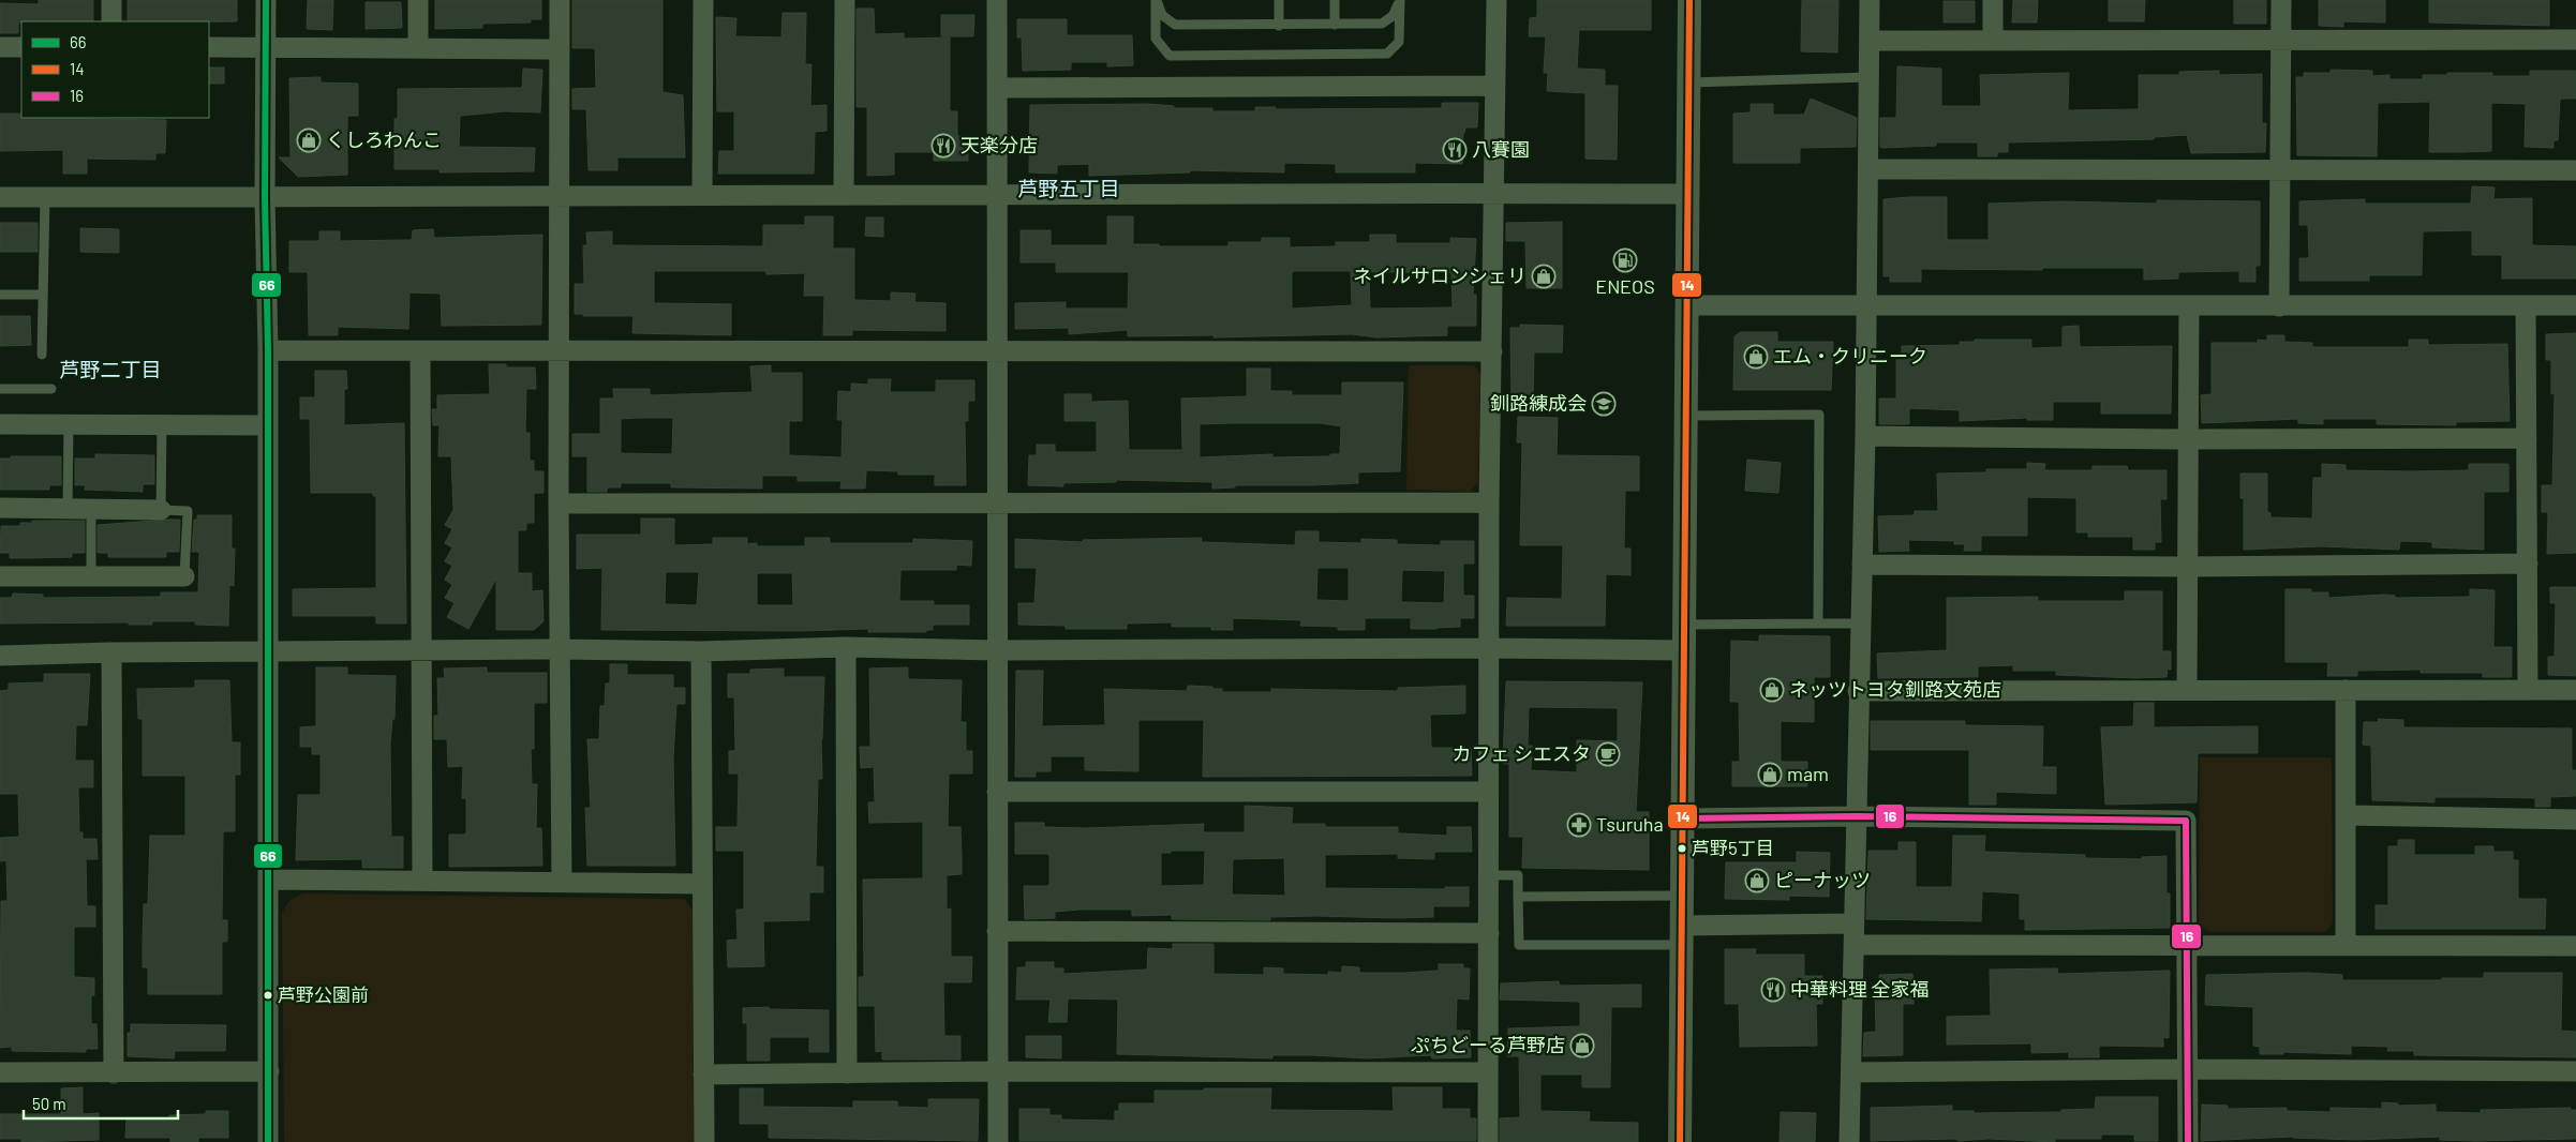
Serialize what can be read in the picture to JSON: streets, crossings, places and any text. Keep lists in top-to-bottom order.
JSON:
{
  "districts": ["芦野五丁目", "芦野二丁目"],
  "places": {
    "shop": [
      "くしろわんこ",
      "ネイルサロンシェリ",
      "エム・クリニーク",
      "ネッツトヨタ釧路文苑店",
      "mam",
      "ピーナッツ",
      "ぷちどーる芦野店"
    ],
    "restaurant": ["天楽分店", "八賽園", "中華料理 全家福"],
    "fuel station": ["ENEOS"],
    "school or university": ["釧路練成会"],
    "cafe": ["カフェ シエスタ"],
    "pharmacy": ["Tsuruha"],
    "other": ["芦野5丁目", "芦野公園前"]
  },
  "lines": ["transit line 66", "transit line 14", "transit line 16"],
  "legend": ["66", "14", "16"],
  "scale_bar": "50 m"
}
